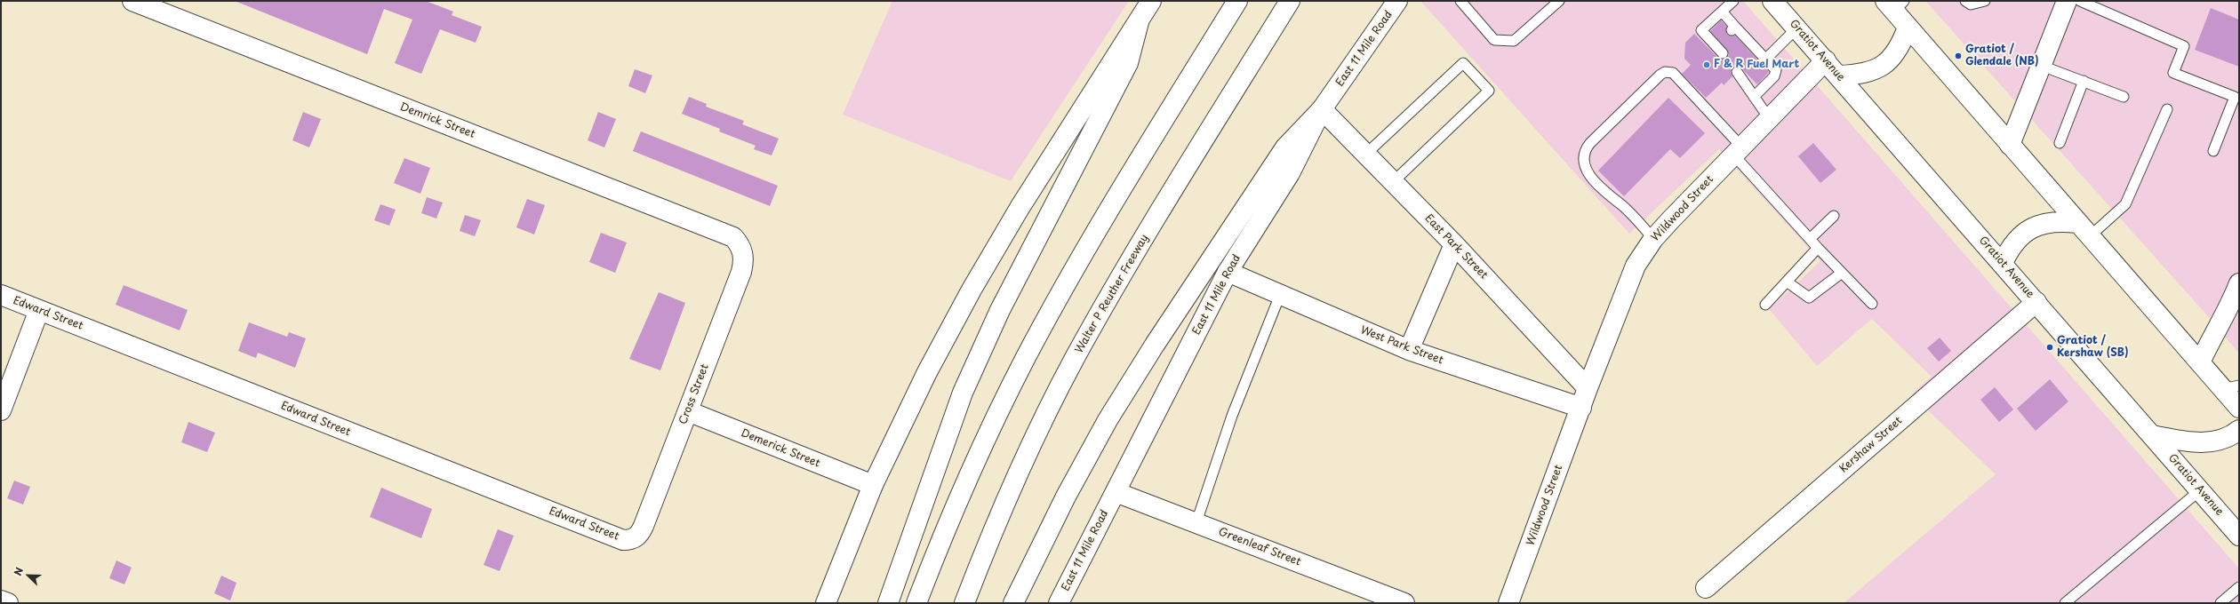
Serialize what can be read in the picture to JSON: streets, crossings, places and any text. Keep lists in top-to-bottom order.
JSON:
{
  "streets": {
    "main road": [
      "East 11 Mile Road",
      "Gratiot Avenue",
      "Demrick Street",
      "Wildwood Street",
      "East Park Street",
      "Walter P Reuther Freeway",
      "Edward Street",
      "West Park Street",
      "Cross Street",
      "Kershaw Street",
      "Demerick Street",
      "Greenleaf Street"
    ]
  },
  "crossings": [
    ["East 11 Mile Road", "East Park Street"],
    ["East 11 Mile Road", "West Park Street"],
    ["East 11 Mile Road", "Greenleaf Street"],
    ["Gratiot Avenue", "Wildwood Street"],
    ["Gratiot Avenue", "Kershaw Street"],
    ["Demrick Street", "Cross Street"],
    ["Wildwood Street", "East Park Street"],
    ["Wildwood Street", "West Park Street"],
    ["Edward Street", "Cross Street"],
    ["Cross Street", "Demerick Street"]
  ],
  "places": ["Gratiot / Glendale (NB)", "F & R Fuel Mart", "Gratiot / Kershaw (SB)"],
  "north": "top left"
}
